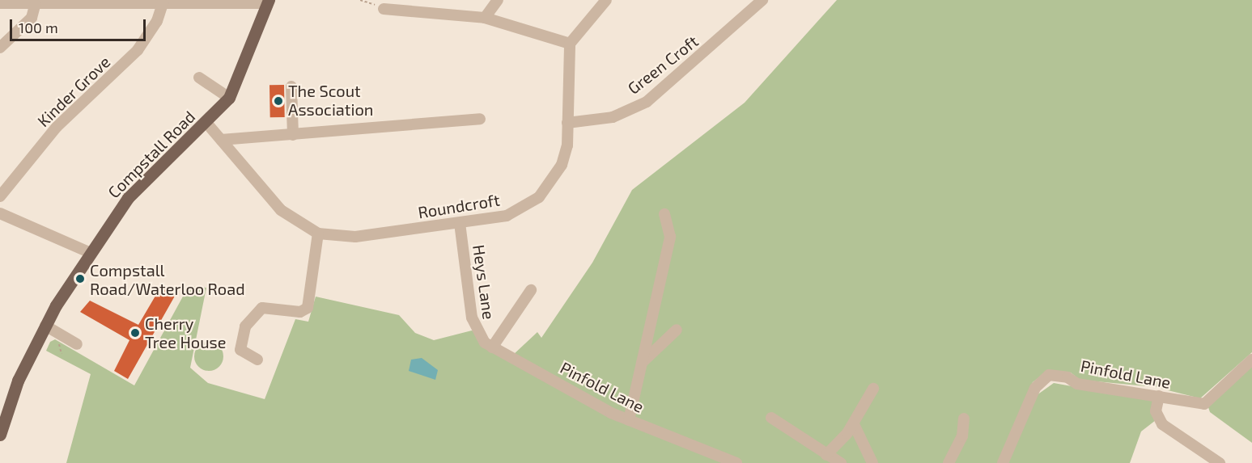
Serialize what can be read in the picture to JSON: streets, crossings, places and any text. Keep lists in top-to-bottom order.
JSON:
{
  "streets": {
    "main road": ["Compstall Road"],
    "street": [
      "Green Croft",
      "Kinder Grove",
      "Roundcroft",
      "Heys Lane",
      "Pinfold Lane"
    ]
  },
  "crossings": [
    ["Green Croft", "Roundcroft"],
    ["Compstall Road", "Roundcroft"],
    ["Roundcroft", "Heys Lane"],
    ["Heys Lane", "Pinfold Lane"]
  ],
  "places": ["The Scout Association", "Compstall Road/Waterloo Road", "Cherry Tree House"],
  "scale_bar": "100 m"
}
